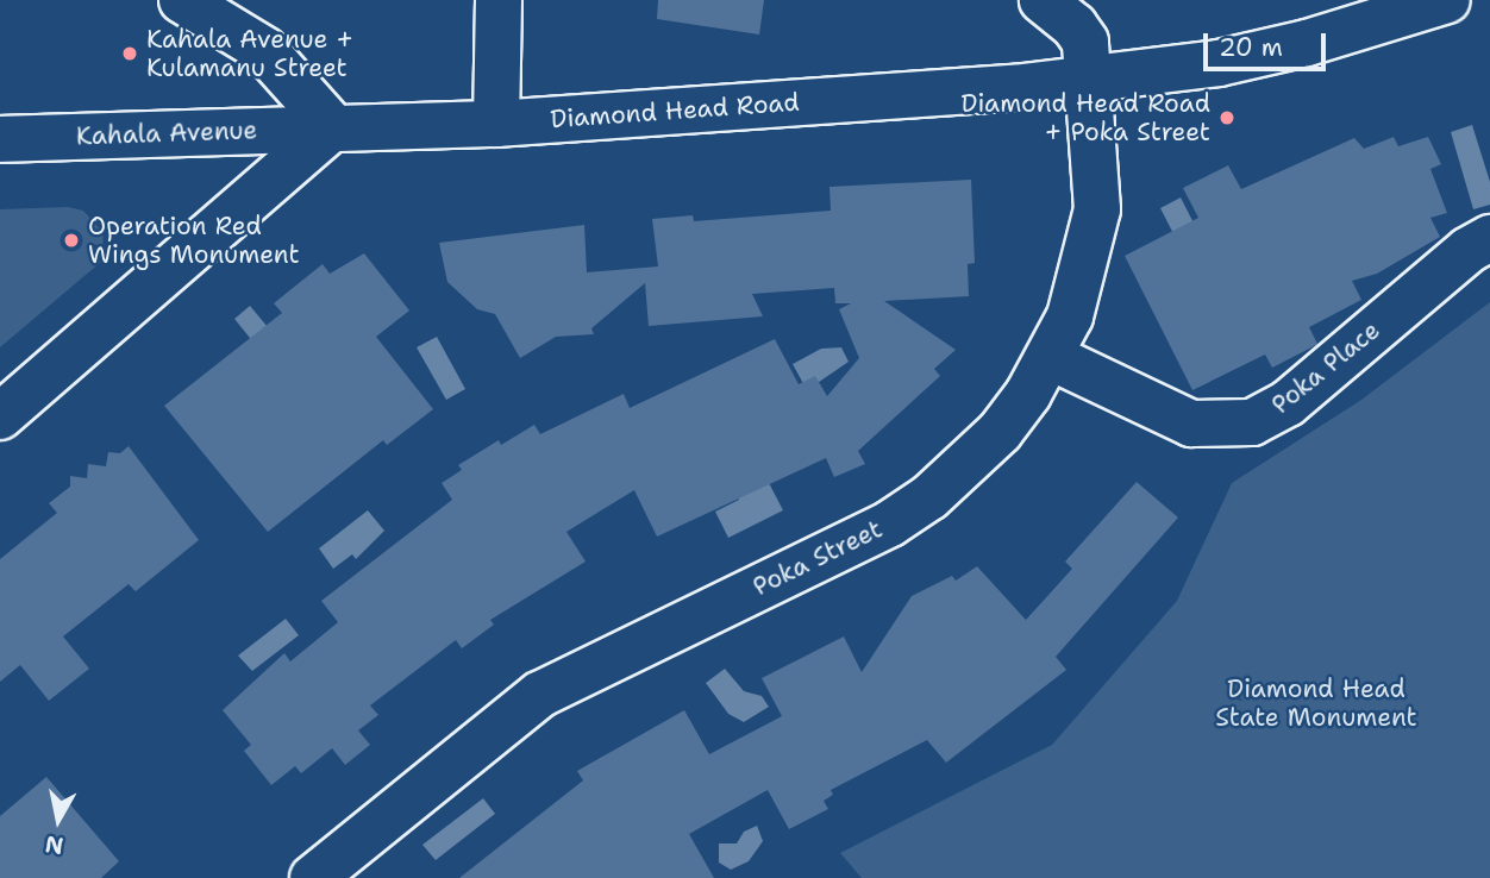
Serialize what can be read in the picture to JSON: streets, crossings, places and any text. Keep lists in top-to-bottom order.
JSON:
{
  "streets": {
    "street": [
      "Diamond Head Road",
      "Kahala Avenue",
      "Poka Place",
      "Poka Street"
    ]
  },
  "crossings": [
    ["Diamond Head Road", "Kahala Avenue"],
    ["Diamond Head Road", "Poka Street"],
    ["Poka Place", "Poka Street"]
  ],
  "parks": ["Diamond Head State Monument"],
  "places": ["Kahala Avenue + Kulamanu Street", "Diamond Head Road + Poka Street", "Operation Red Wings Monument"],
  "scale_bar": "20 m",
  "north": "bottom"
}
